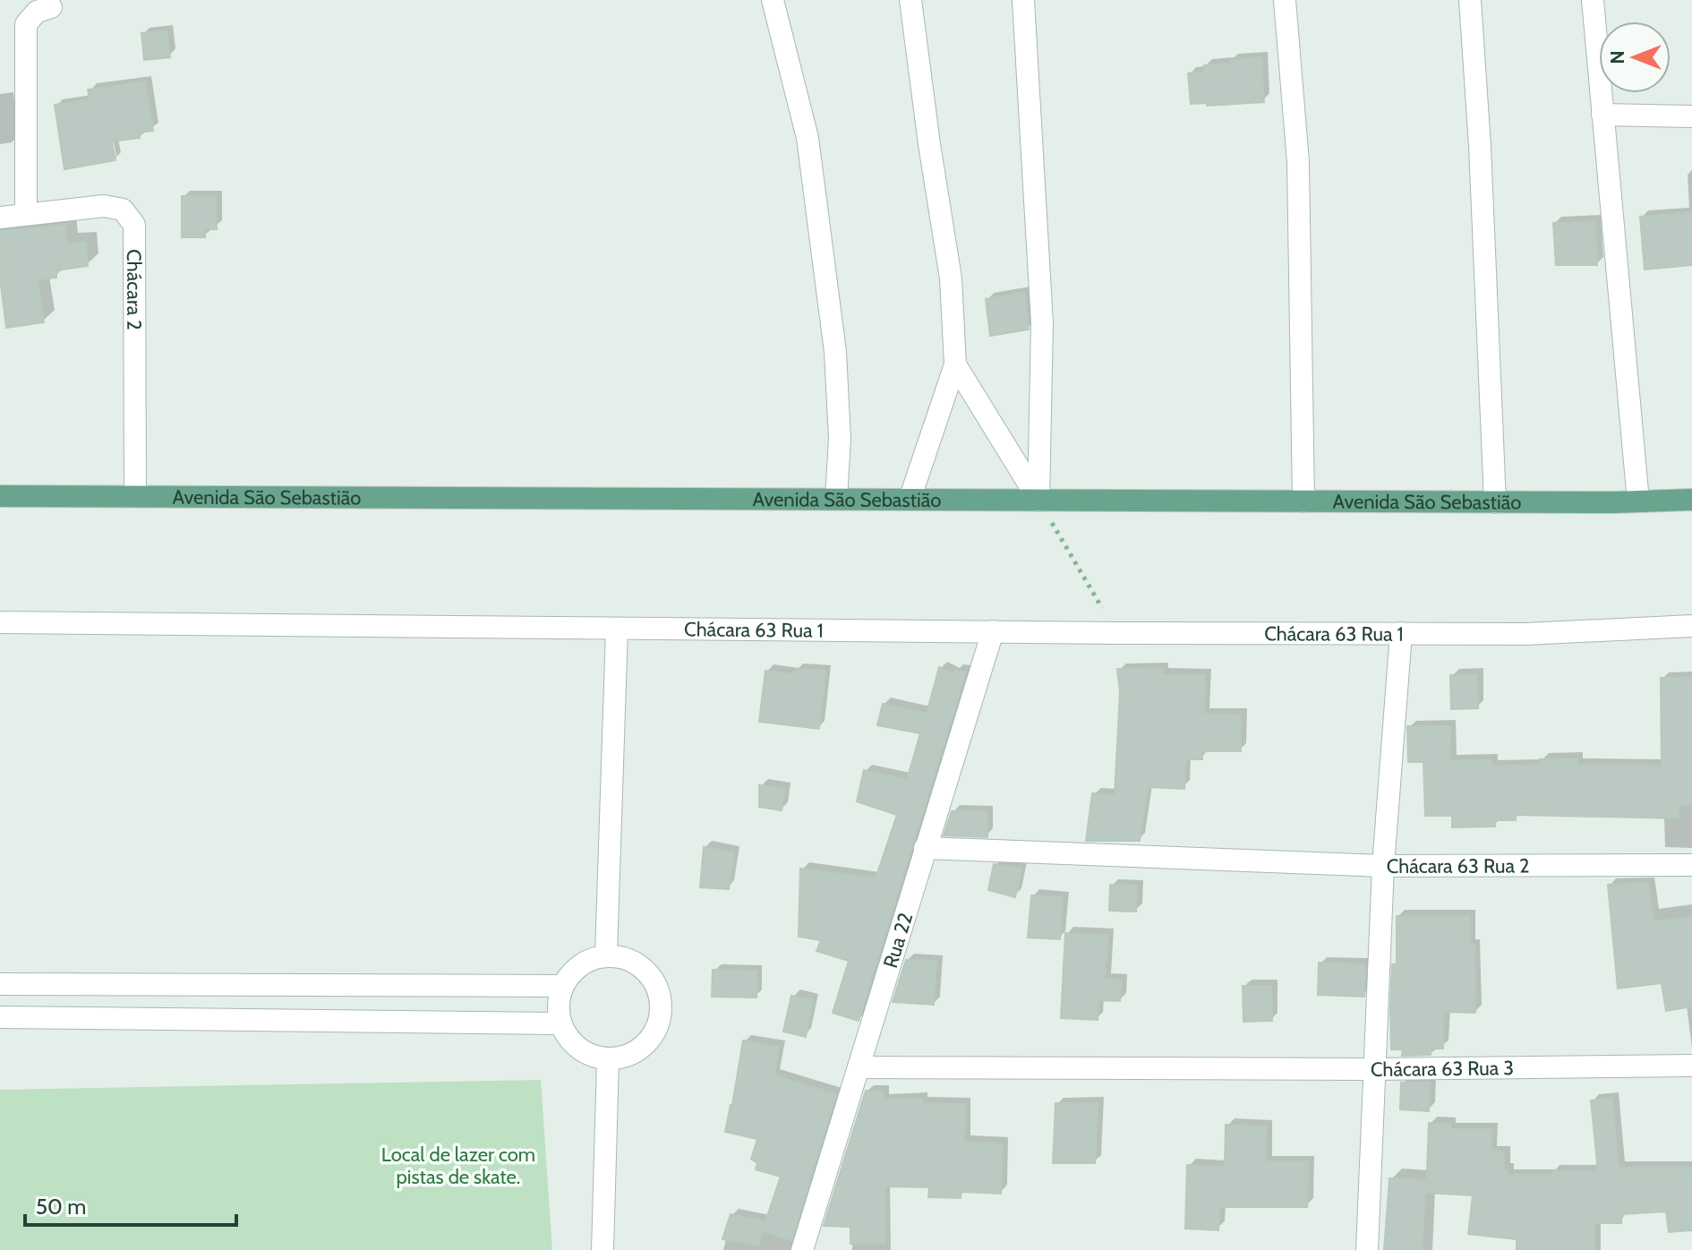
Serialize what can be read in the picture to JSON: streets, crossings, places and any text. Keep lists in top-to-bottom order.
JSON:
{
  "streets": {
    "main road": ["Avenida São Sebastião"],
    "street": [
      "Chácara 2",
      "Chácara 63 Rua 1",
      "Chácara 63 Rua 2",
      "Rua 22",
      "Chácara 63 Rua 3"
    ]
  },
  "crossings": [
    ["Chácara 2", "Avenida São Sebastião"],
    ["Chácara 63 Rua 1", "Chácara 63 Rua 2"],
    ["Chácara 63 Rua 1", "Rua 22"],
    ["Chácara 63 Rua 2", "Chácara 63 Rua 3"]
  ],
  "parks": ["Local de lazer com pistas de skate."],
  "scale_bar": "50 m",
  "north": "left"
}
